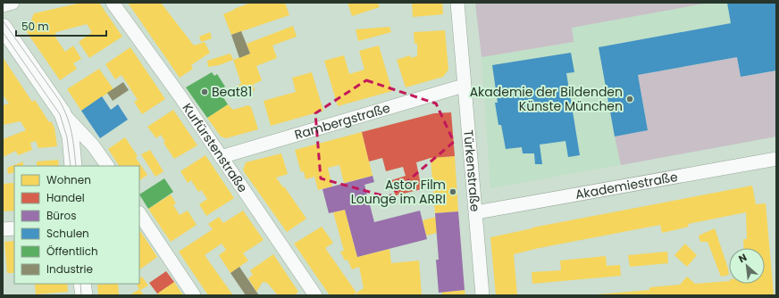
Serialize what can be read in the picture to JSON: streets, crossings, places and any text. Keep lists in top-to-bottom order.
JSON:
{
  "streets": {
    "street": [
      "Rambergstraße",
      "Kurfürstenstraße",
      "Türkenstraße",
      "Akademiestraße"
    ]
  },
  "crossings": [
    ["Rambergstraße", "Kurfürstenstraße"],
    ["Rambergstraße", "Türkenstraße"],
    ["Türkenstraße", "Akademiestraße"]
  ],
  "places": ["Beat81", "Akademie der Bildenden Künste München", "Astor Film Lounge im ARRI"],
  "legend": [
    "Wohnen",
    "Handel",
    "Büros",
    "Schulen",
    "Öffentlich",
    "Industrie"
  ],
  "scale_bar": "50 m",
  "north": "top left"
}
